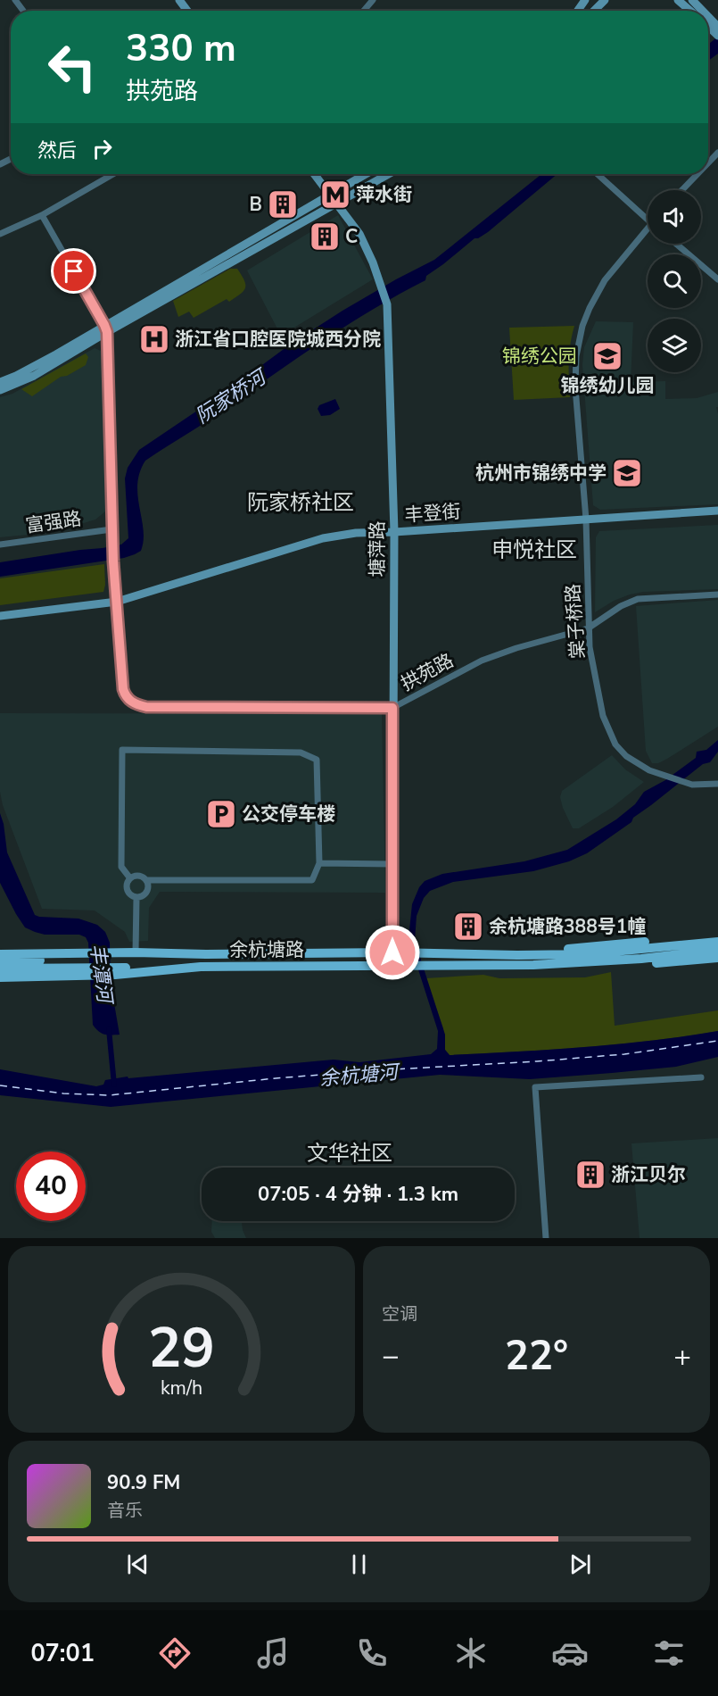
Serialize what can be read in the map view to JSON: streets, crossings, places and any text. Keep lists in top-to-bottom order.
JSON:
{
  "streets": {
    "main road": ["余杭塘路"],
    "street": [
      "丰登街",
      "富强路",
      "塘萍路",
      "棠子桥路",
      "拱苑路"
    ]
  },
  "crossings": [
    ["丰登街", "塘萍路"],
    ["丰登街", "棠子桥路"],
    ["丰登街", "拱苑路"],
    ["富强路", "拱苑路"],
    ["塘萍路", "拱苑路"],
    ["塘萍路", "余杭塘路"],
    ["棠子桥路", "拱苑路"]
  ],
  "districts": ["阮家桥社区", "申悦社区", "文华社区"],
  "water": ["阮家桥河", "丰潭河", "余杭塘河"],
  "parks": ["锦绣公园"],
  "places": {
    "metro station": ["萍水街"],
    "building": [
      "B",
      "C",
      "余杭塘路388号1幢",
      "浙江贝尔"
    ],
    "hospital": ["浙江省口腔医院城西分院"],
    "school or university": ["锦绣幼儿园", "杭州市锦绣中学"],
    "parking": ["公交停车楼"]
  },
  "page": {
    "turn": ["330 m", "拱苑路"],
    "then": "然后",
    "limit": "40",
    "trip": "07:05 · 4 分钟 · 1.3 km",
    "tile": "空调",
    "heat": ["−", "22°", "+"],
    "song": ["90.9 FM", "音乐"],
    "tabs": "07:01",
    "gauge": ["29", "km/h"]
  }
}
